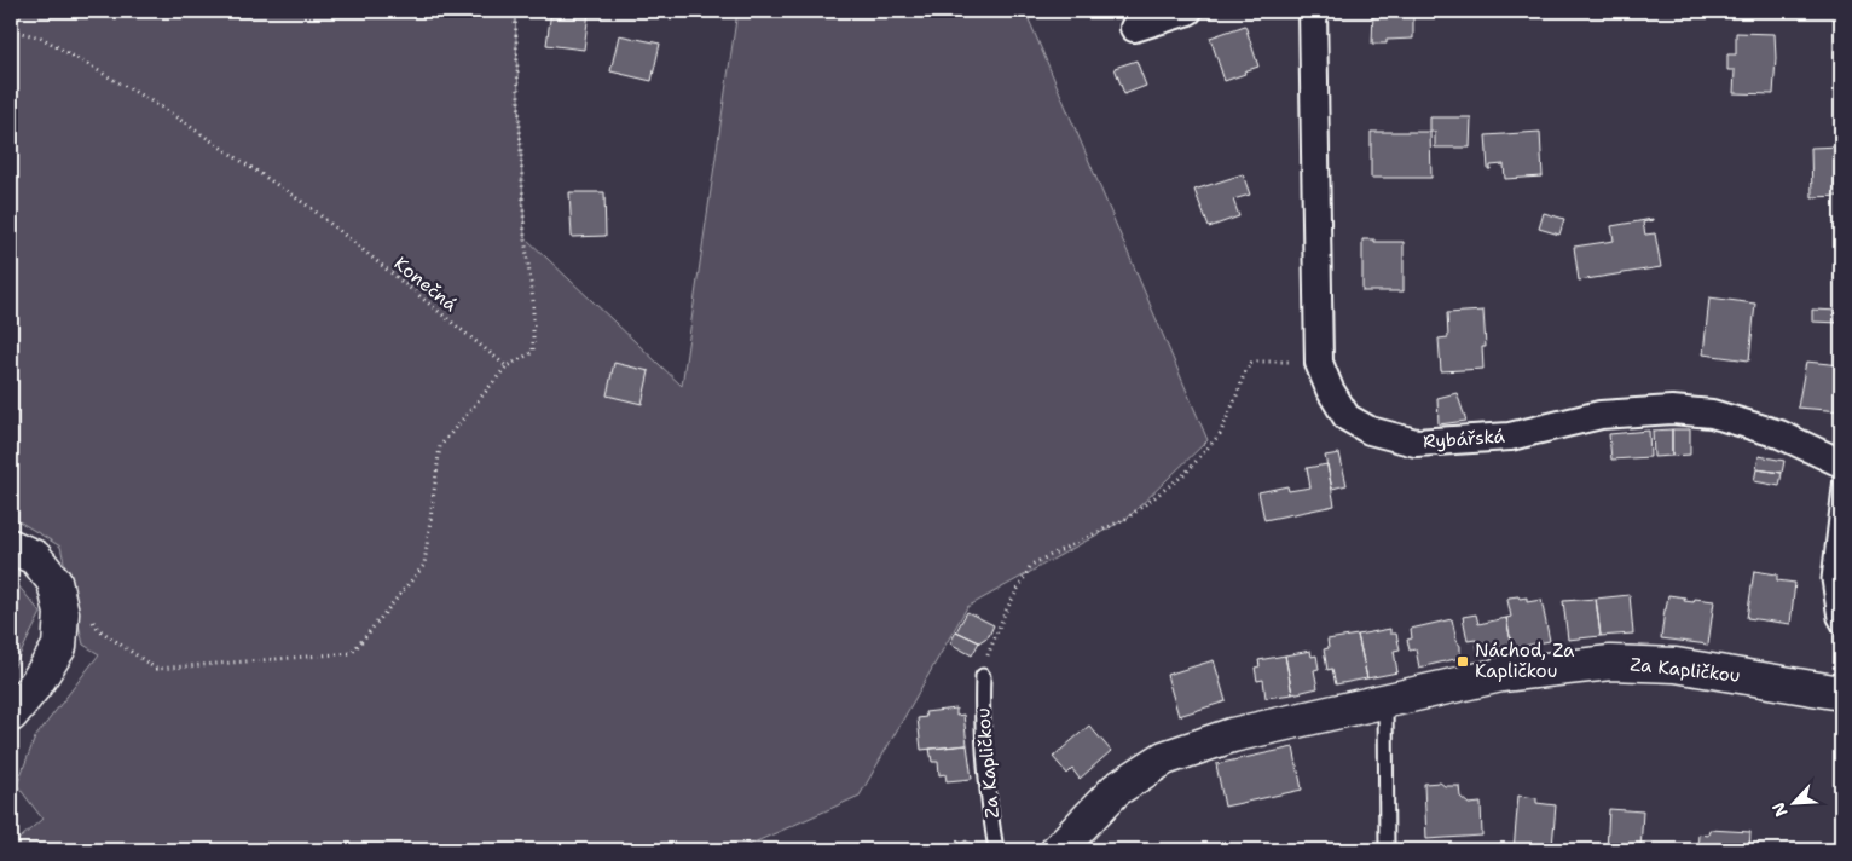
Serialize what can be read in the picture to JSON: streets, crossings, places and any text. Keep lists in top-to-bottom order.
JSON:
{
  "streets": {
    "street": ["Rybářská", "Za Kapličkou"],
    "path": ["Konečná"]
  },
  "places": {
    "transit": ["Náchod, Za Kapličkou"]
  },
  "north": "bottom left"
}
